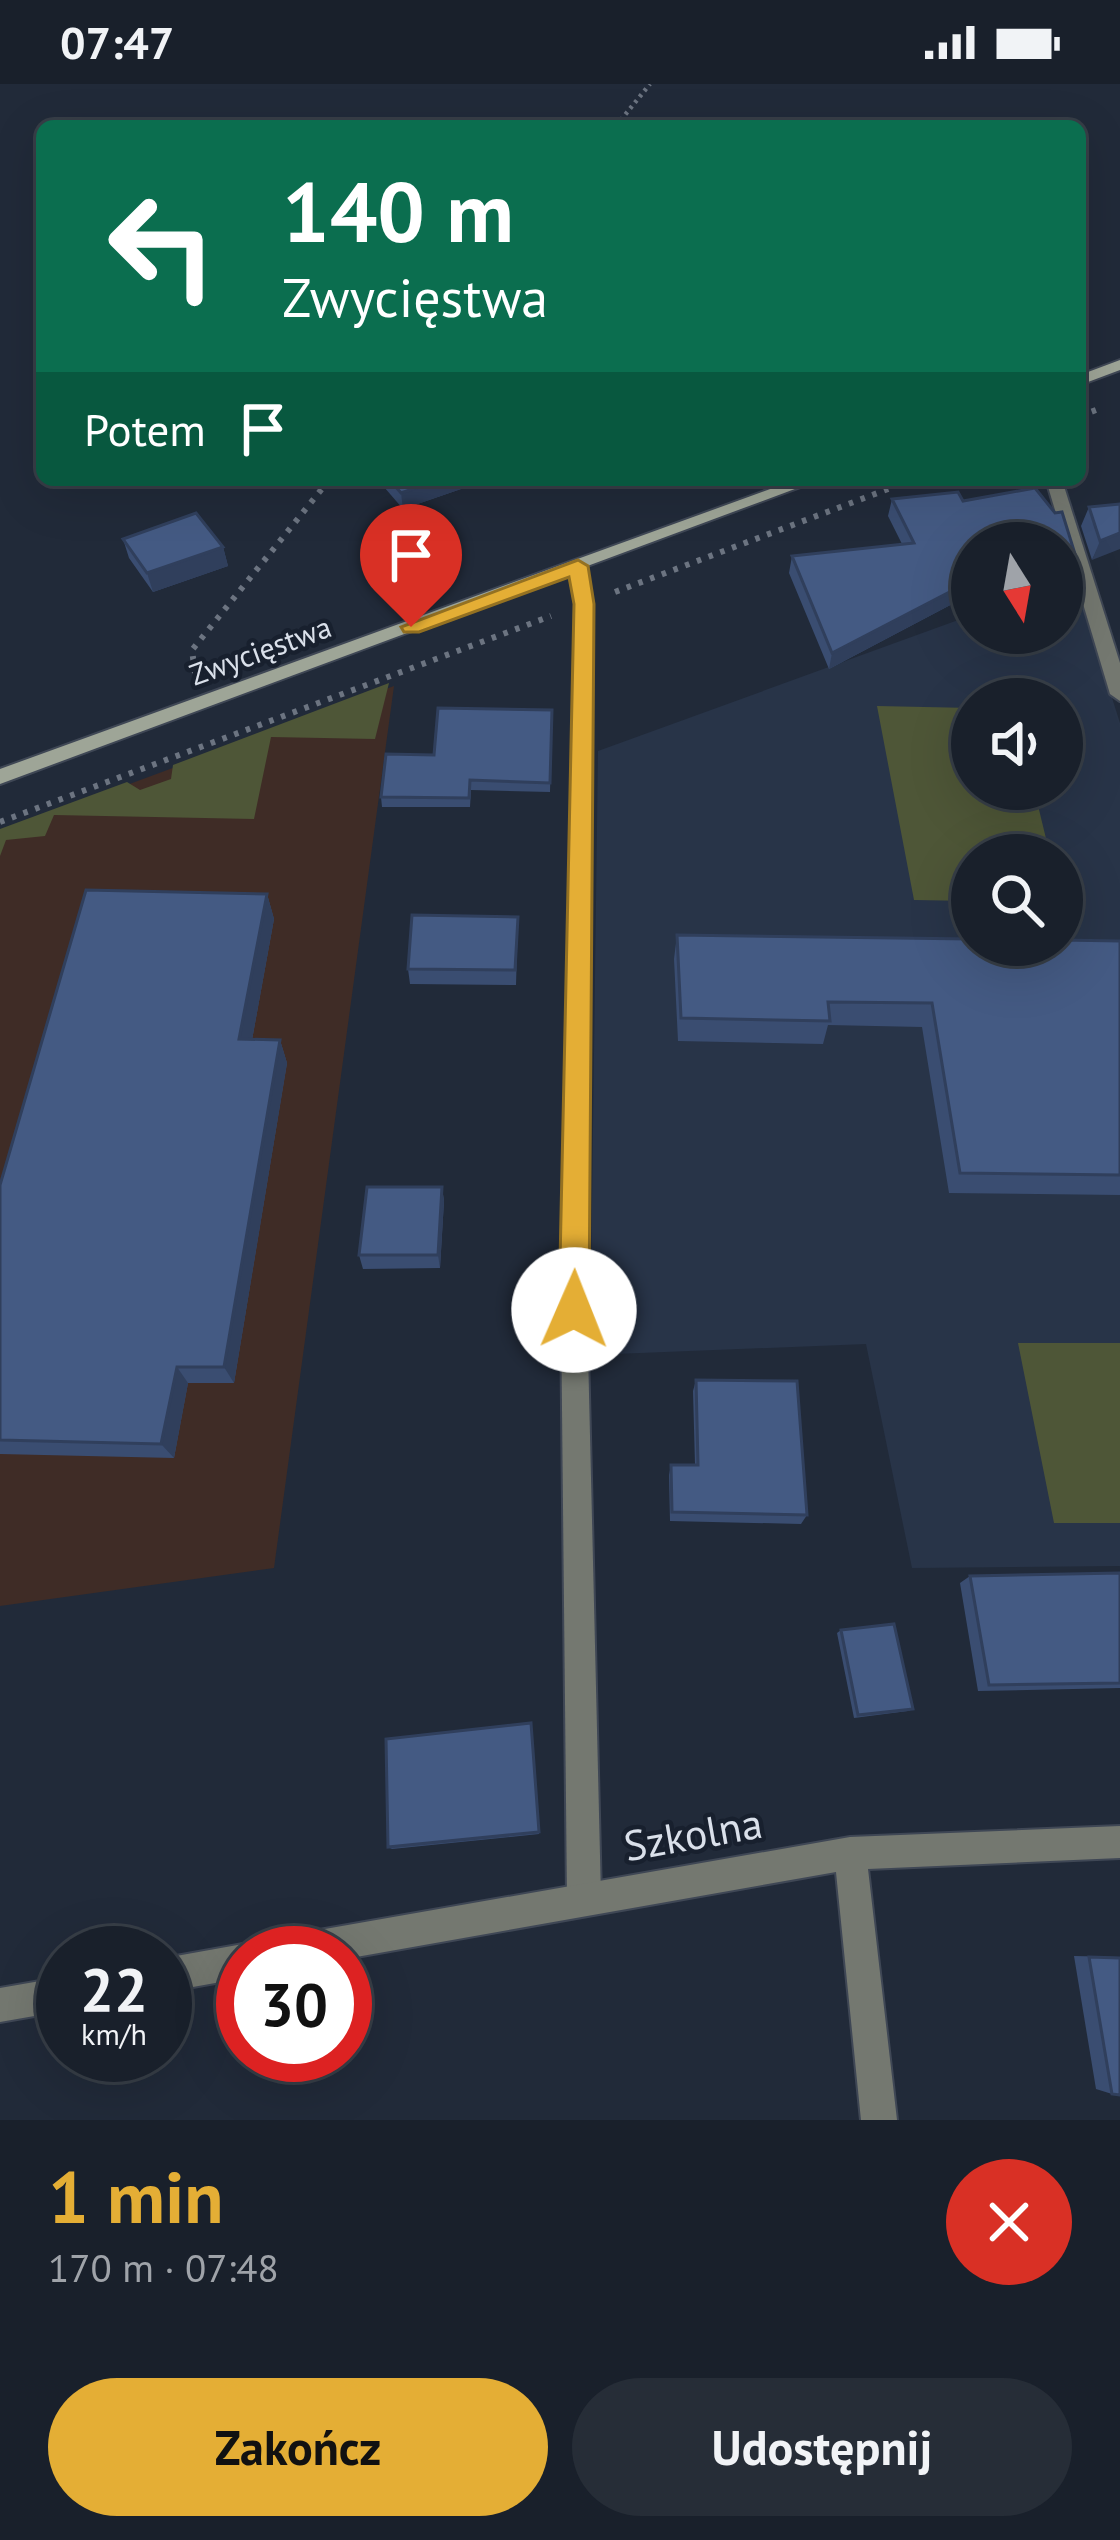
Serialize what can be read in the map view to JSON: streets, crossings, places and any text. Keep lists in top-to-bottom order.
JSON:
{
  "streets": {
    "main road": ["Zwycięstwa"],
    "street": ["Szkolna"]
  },
  "north": "bottom",
  "page": {
    "status": "07:47",
    "turn": ["140 m", "Zwycięstwa"],
    "then": "Potem",
    "speed": "22 km/h",
    "limit": "30",
    "heading": ["1 min", "170 m · 07:48"],
    "buttons": ["Zakończ", "Udostępnij"]
  }
}
